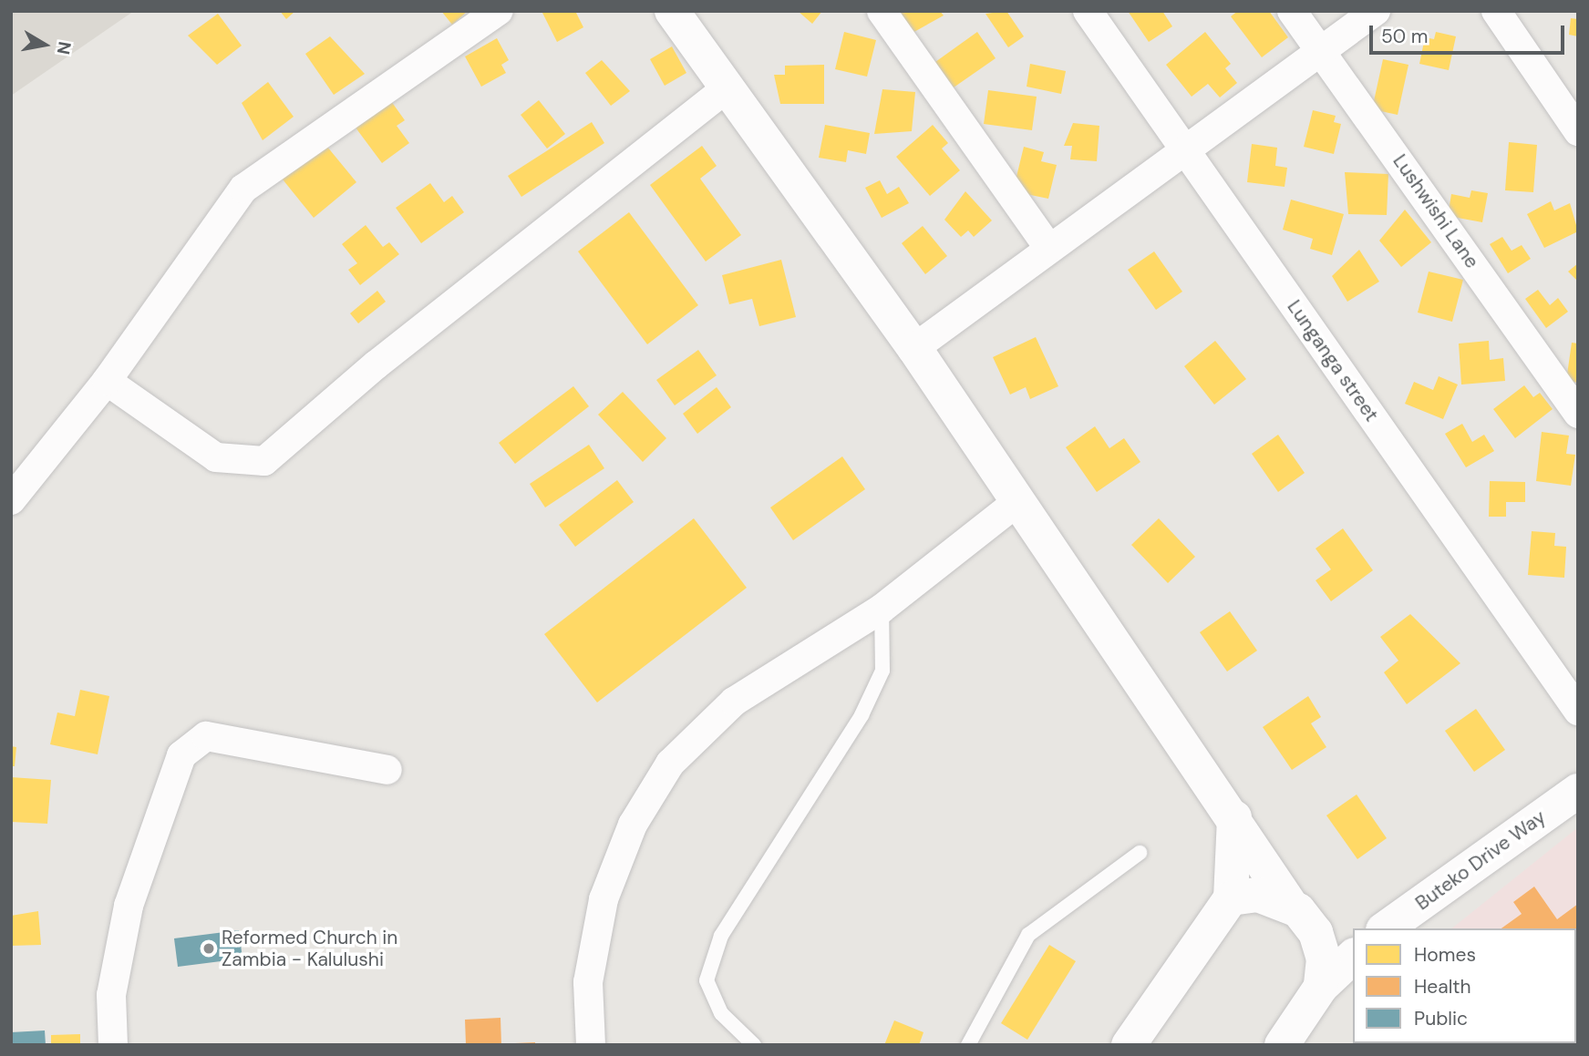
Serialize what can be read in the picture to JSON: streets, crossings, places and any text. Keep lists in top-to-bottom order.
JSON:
{
  "streets": {
    "street": ["Lushwishi Lane", "Lunganga street", "Buteko Drive Way"]
  },
  "places": ["Reformed Church in Zambia - Kalulushi"],
  "legend": ["Homes", "Health", "Public"],
  "scale_bar": "50 m",
  "north": "right"
}
